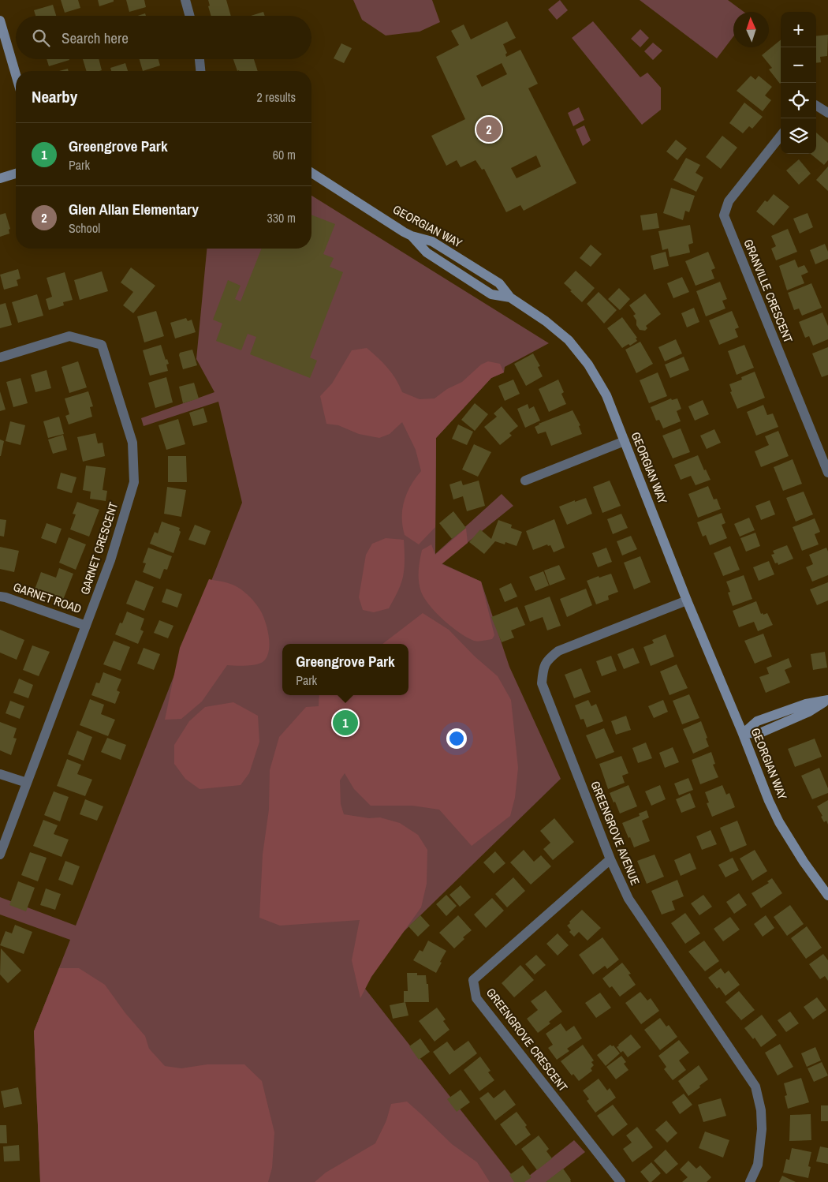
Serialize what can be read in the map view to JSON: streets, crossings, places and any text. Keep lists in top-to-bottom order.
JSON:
{
  "streets": {
    "street": [
      "GEORGIAN WAY",
      "GRANVILLE CRESCENT",
      "GARNET CRESCENT",
      "GARNET ROAD",
      "GREENGROVE AVENUE",
      "GREENGROVE CRESCENT"
    ]
  },
  "crossings": [
    ["GEORGIAN WAY", "GREENGROVE AVENUE"],
    ["GARNET CRESCENT", "GARNET ROAD"],
    ["GREENGROVE AVENUE", "GREENGROVE CRESCENT"]
  ],
  "north": "top",
  "page": {
    "map_buttons": ["+", "−"],
    "search": "Search here",
    "heading": ["Nearby", "2 results"],
    "pins": ["2", "1"],
    "list": [
      {
        "mark": "1",
        "name": "Greengrove Park",
        "note": "Park",
        "value": "60 m"
      },
      {
        "mark": "2",
        "name": "Glen Allan Elementary",
        "note": "School",
        "value": "330 m"
      }
    ],
    "popup": ["Greengrove Park", "Park"]
  }
}
